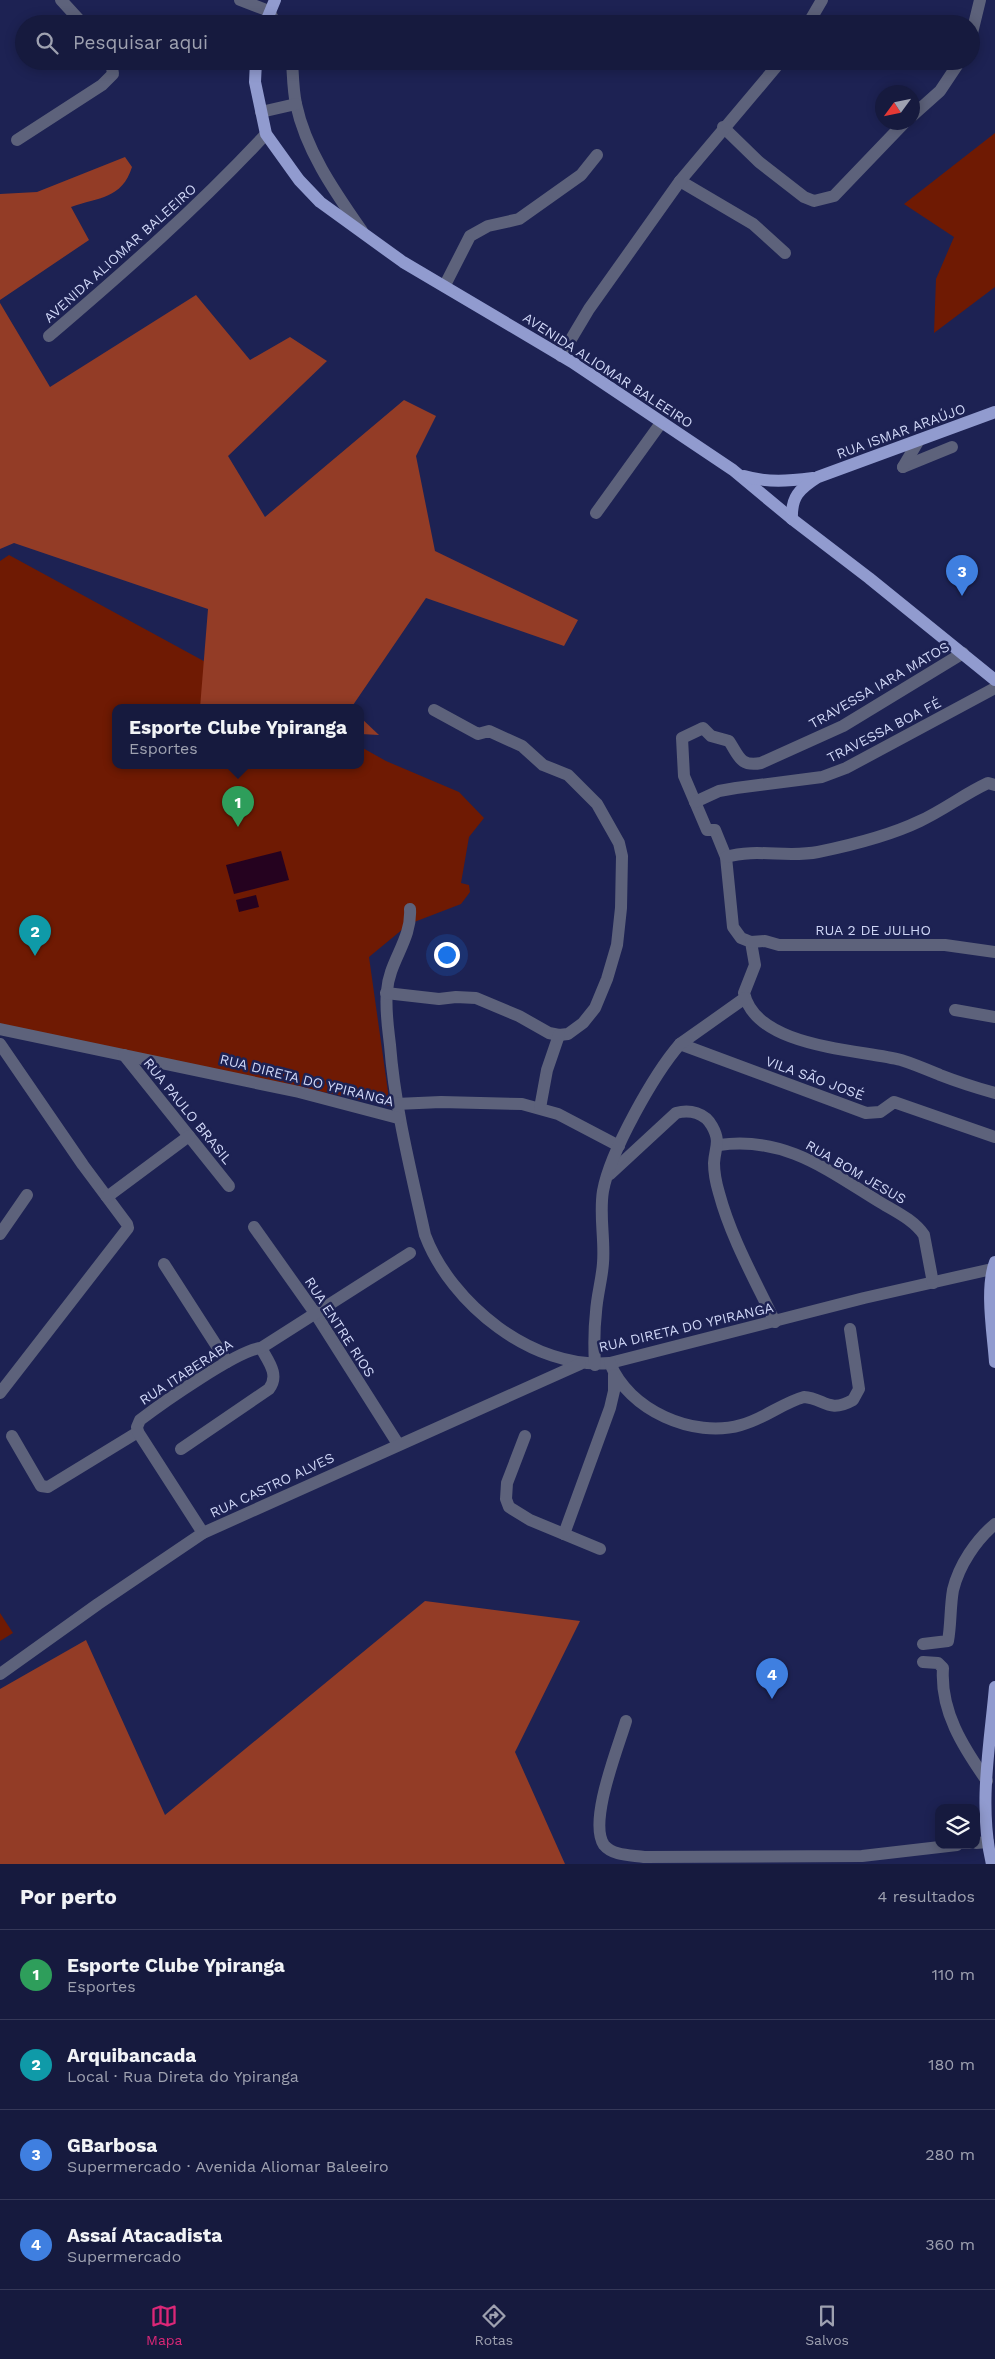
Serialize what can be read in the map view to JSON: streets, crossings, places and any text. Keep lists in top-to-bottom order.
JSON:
{
  "streets": {
    "main road": ["AVENIDA ALIOMAR BALEEIRO", "RUA ISMAR ARAÚJO"],
    "street": [
      "TRAVESSA IARA MATOS",
      "TRAVESSA BOA FÉ",
      "RUA 2 DE JULHO",
      "VILA SÃO JOSÉ",
      "RUA DIRETA DO YPIRANGA",
      "RUA PAULO BRASIL",
      "RUA BOM JESUS",
      "RUA ENTRE RIOS",
      "RUA ITABERABA",
      "RUA CASTRO ALVES"
    ]
  },
  "crossings": [
    ["AVENIDA ALIOMAR BALEEIRO", "RUA ISMAR ARAÚJO"],
    ["AVENIDA ALIOMAR BALEEIRO", "TRAVESSA IARA MATOS"],
    ["TRAVESSA IARA MATOS", "TRAVESSA BOA FÉ"],
    ["RUA DIRETA DO YPIRANGA", "RUA PAULO BRASIL"],
    ["RUA DIRETA DO YPIRANGA", "RUA BOM JESUS"],
    ["RUA DIRETA DO YPIRANGA", "RUA CASTRO ALVES"],
    ["RUA ENTRE RIOS", "RUA ITABERABA"],
    ["RUA ENTRE RIOS", "RUA CASTRO ALVES"]
  ],
  "north": "bottom left",
  "page": {
    "search": "Pesquisar aqui",
    "pins": [
      "3",
      "1",
      "2",
      "4"
    ],
    "popup": ["Esporte Clube Ypiranga", "Esportes"],
    "heading": ["Por perto", "4 resultados"],
    "list": [
      {
        "mark": "1",
        "name": "Esporte Clube Ypiranga",
        "note": "Esportes",
        "value": "110 m"
      },
      {
        "mark": "2",
        "name": "Arquibancada",
        "note": "Local · Rua Direta do Ypiranga",
        "value": "180 m"
      },
      {
        "mark": "3",
        "name": "GBarbosa",
        "note": "Supermercado · Avenida Aliomar Baleeiro",
        "value": "280 m"
      },
      {
        "mark": "4",
        "name": "Assaí Atacadista",
        "note": "Supermercado",
        "value": "360 m"
      }
    ],
    "nav": ["Mapa", "Rotas", "Salvos"]
  }
}
